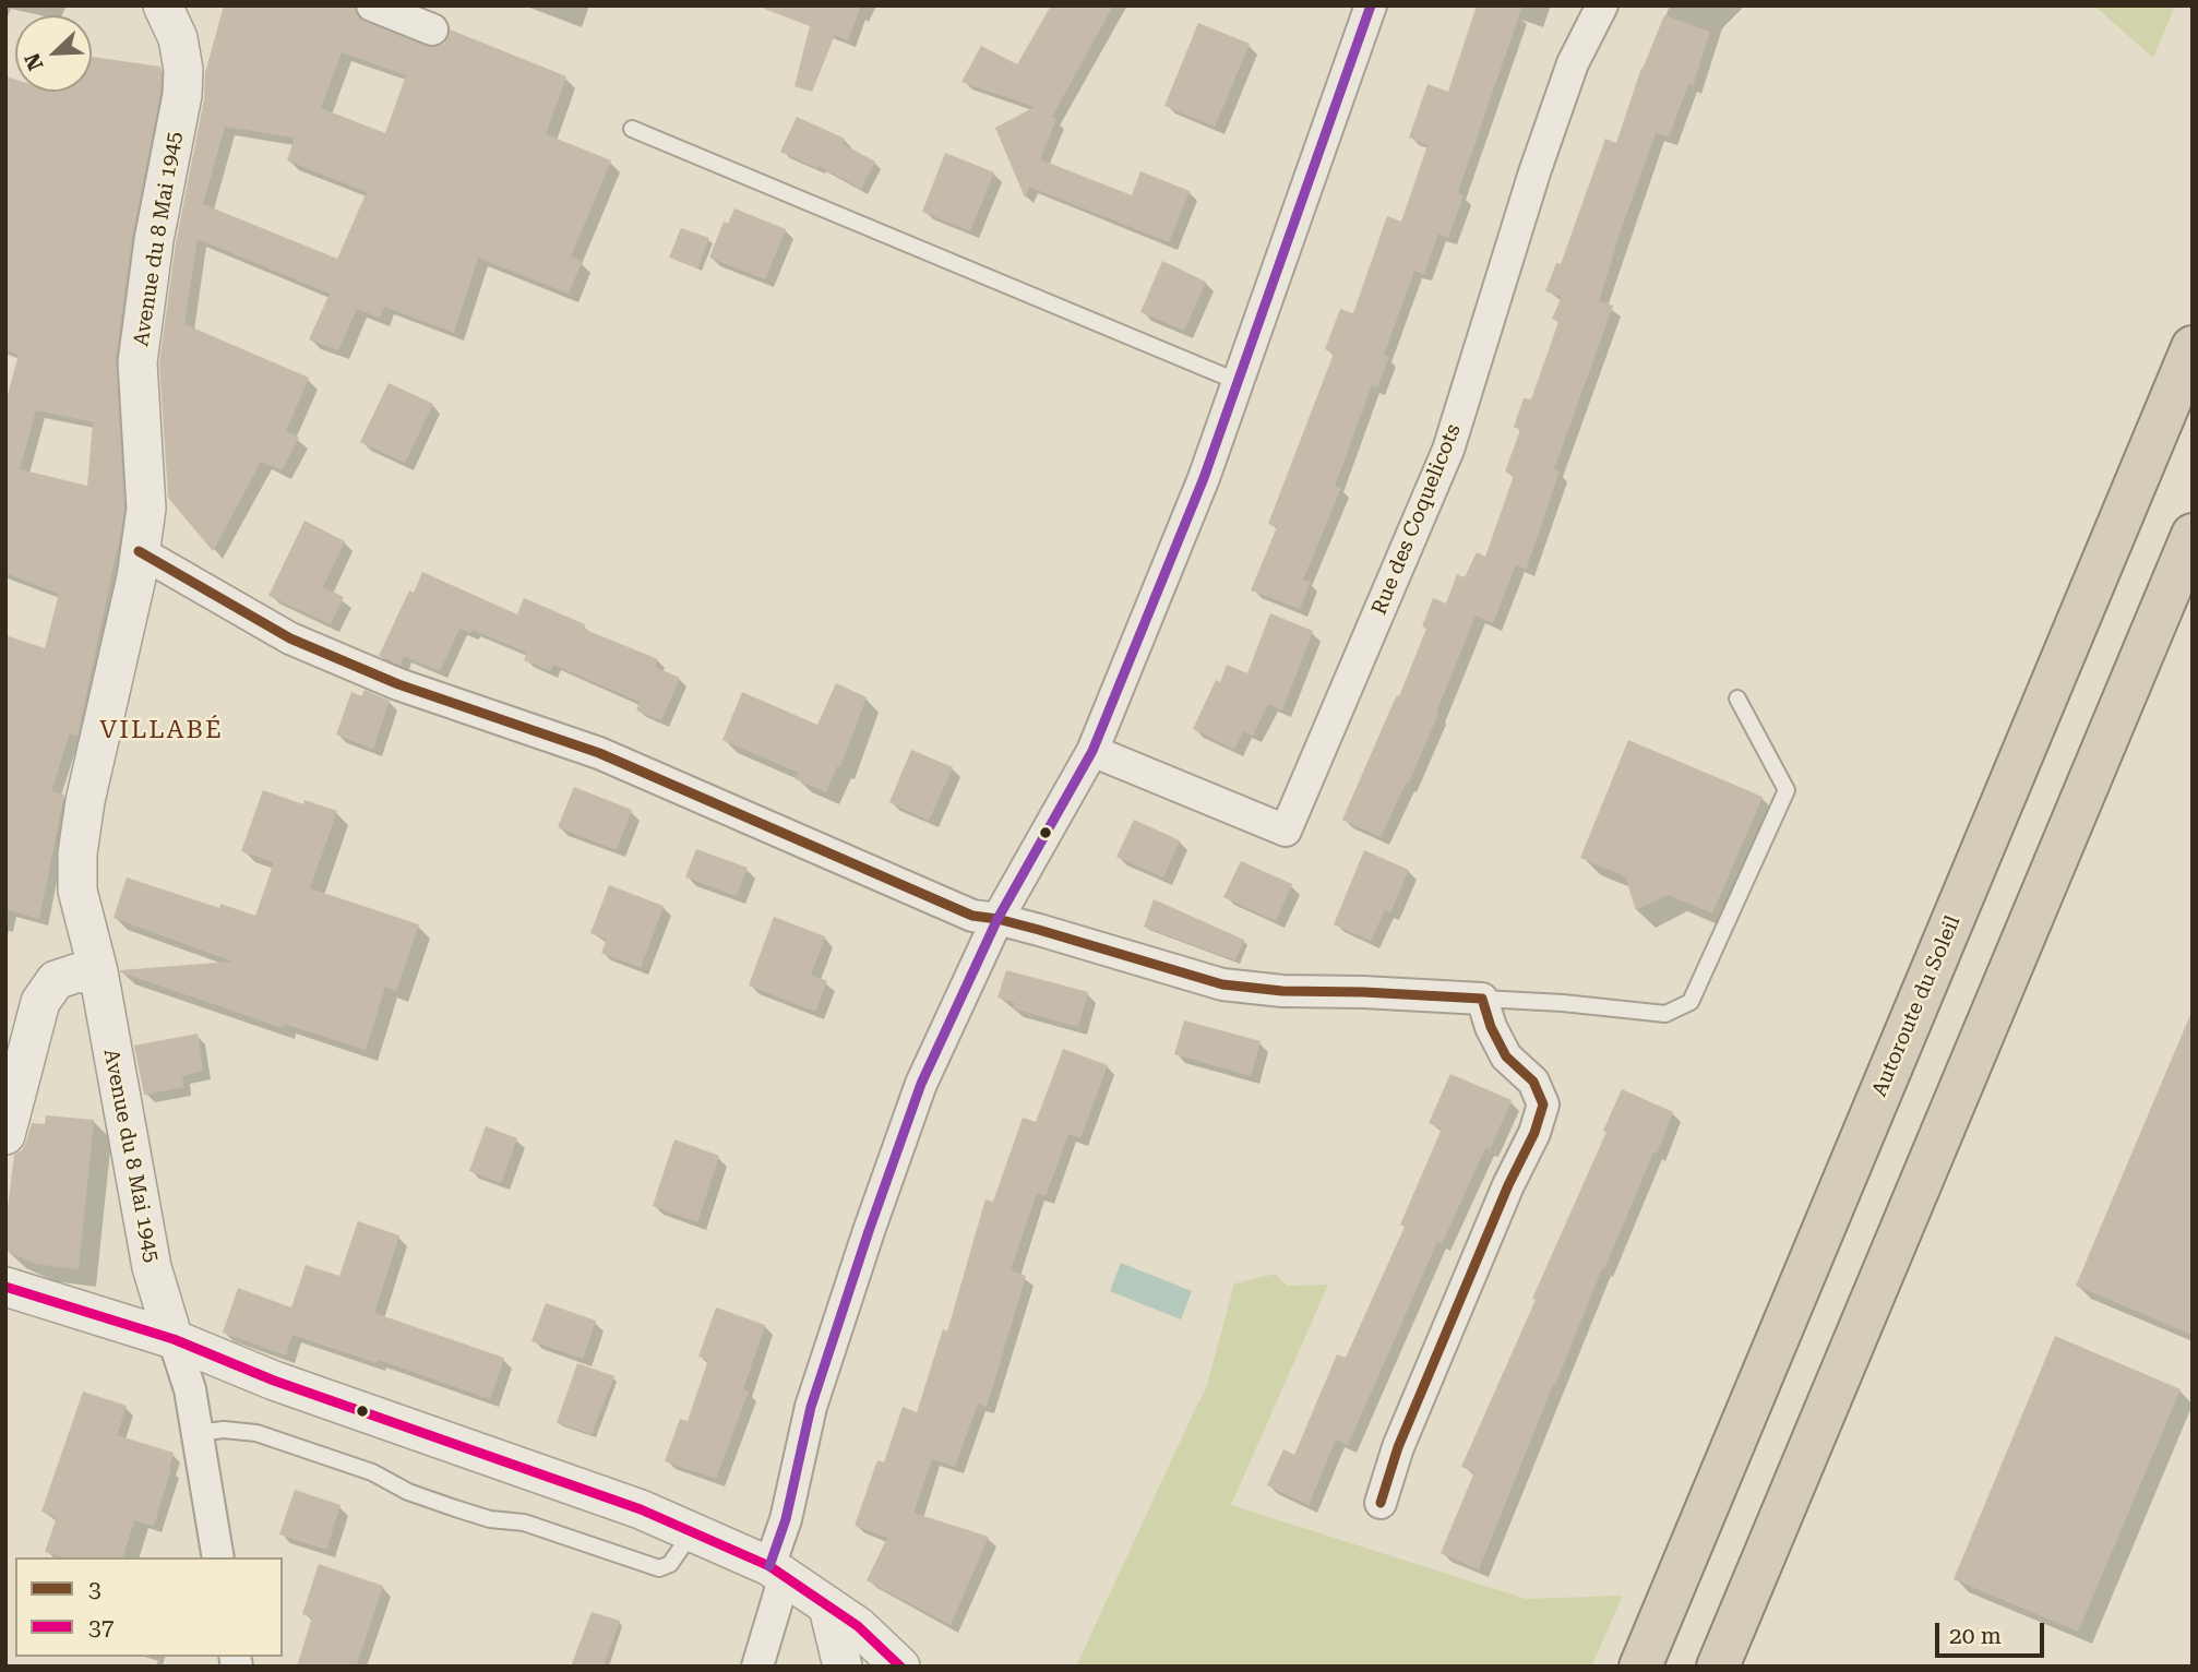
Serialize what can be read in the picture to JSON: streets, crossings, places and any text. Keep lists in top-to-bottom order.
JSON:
{
  "streets": {
    "highway": ["Autoroute du Soleil"],
    "street": ["Avenue du 8 Mai 1945", "Rue des Coquelicots"]
  },
  "districts": ["VILLABÉ"],
  "lines": ["transit line 3", "transit line 37"],
  "legend": ["3", "37"],
  "scale_bar": "20 m",
  "north": "bottom left"
}
